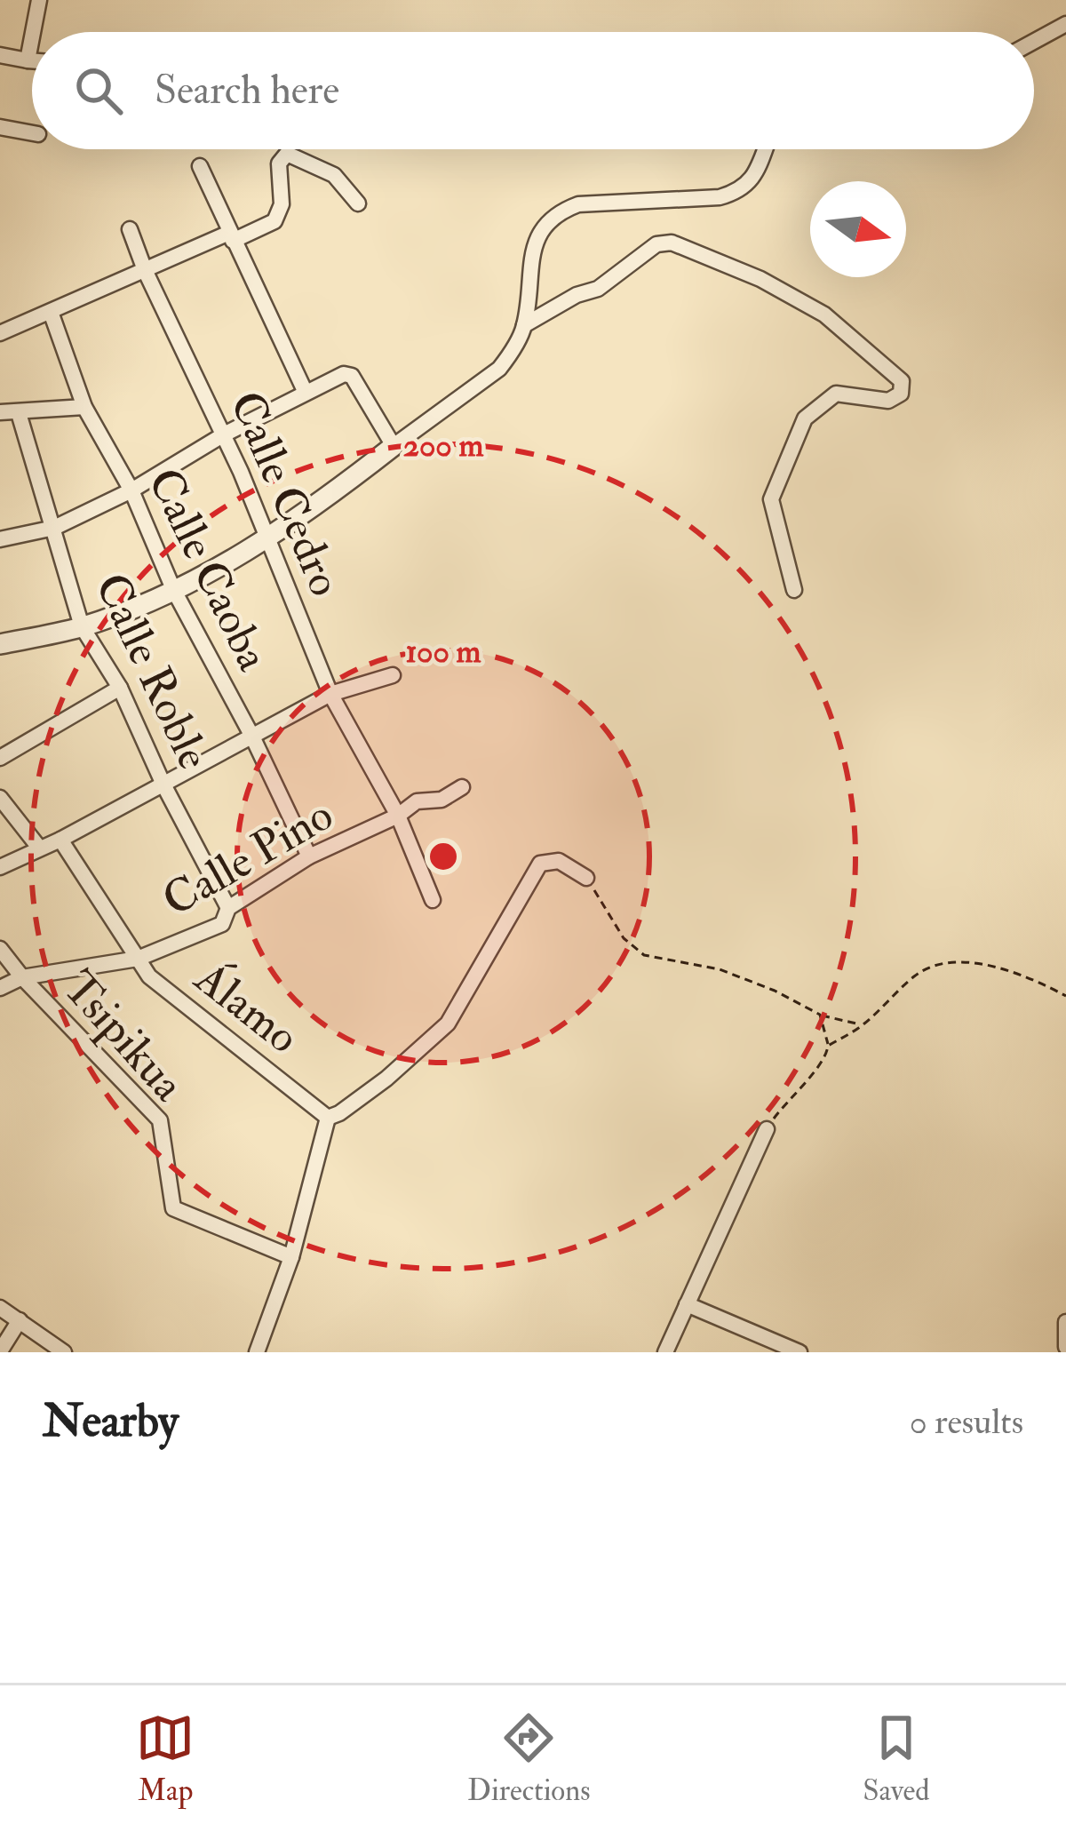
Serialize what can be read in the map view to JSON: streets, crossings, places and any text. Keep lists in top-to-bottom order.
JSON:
{
  "streets": {
    "street": [
      "Calle Cedro",
      "Calle Caoba",
      "Calle Roble",
      "Calle Pino",
      "Álamo",
      "Tsipikua"
    ]
  },
  "crossings": [
    ["Calle Cedro", "Calle Pino"],
    ["Calle Caoba", "Calle Pino"],
    ["Calle Roble", "Calle Pino"],
    ["Calle Pino", "Álamo"],
    ["Calle Pino", "Tsipikua"]
  ],
  "north": "right",
  "page": {
    "search": "Search here",
    "heading": ["Nearby", "0 results"],
    "nav": ["Map", "Directions", "Saved"]
  },
  "rings": ["200 m", "100 m"]
}
